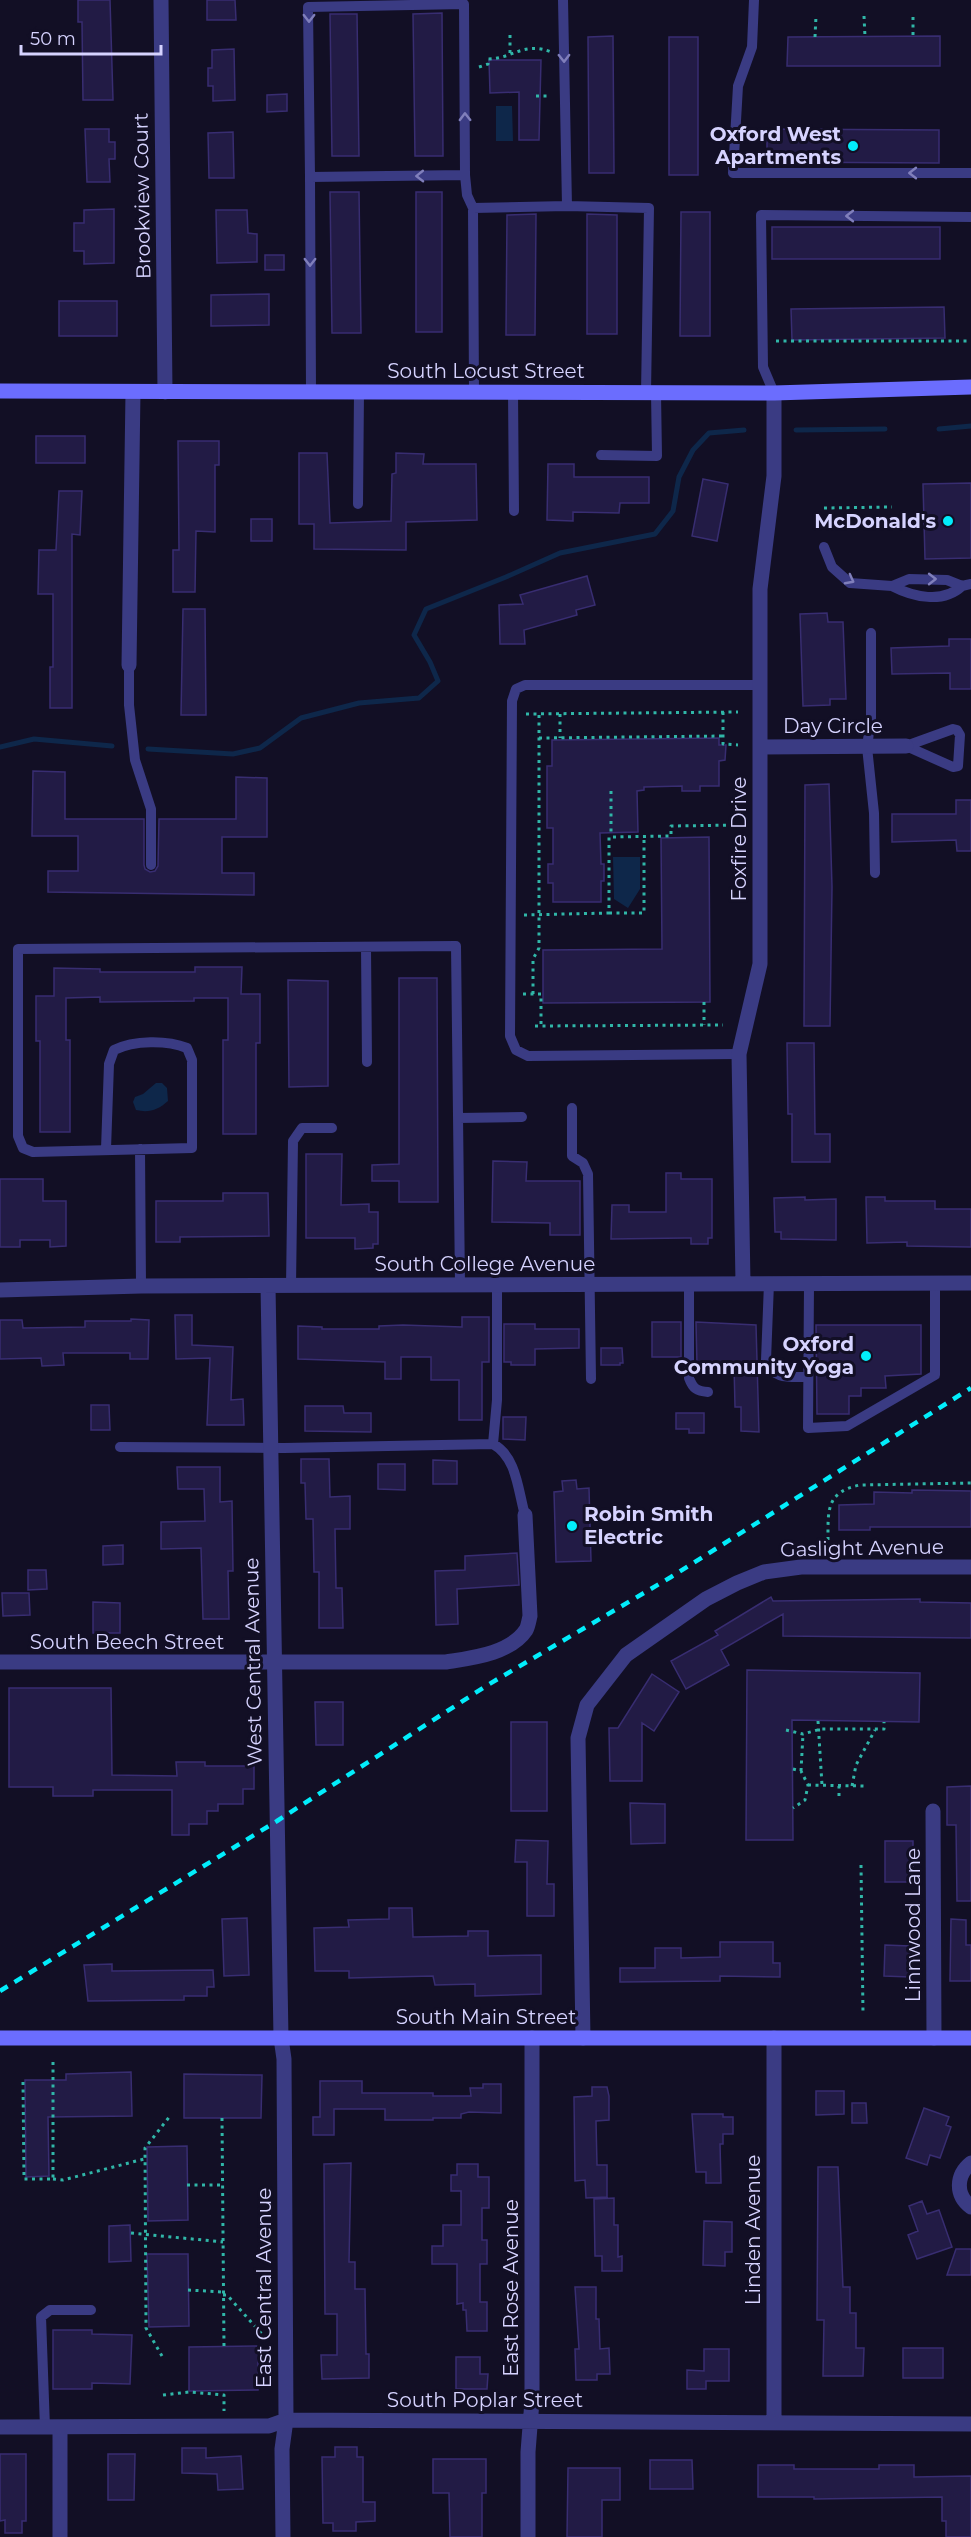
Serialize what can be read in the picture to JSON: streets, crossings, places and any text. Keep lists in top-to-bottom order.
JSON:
{
  "streets": {
    "street": [
      "Brookview Court",
      "South Locust Street",
      "Day Circle",
      "Foxfire Drive",
      "South College Avenue",
      "Gaslight Avenue",
      "South Beech Street",
      "West Central Avenue",
      "Linnwood Lane",
      "South Main Street",
      "Linden Avenue",
      "East Central Avenue",
      "East Rose Avenue",
      "South Poplar Street"
    ]
  },
  "crossings": [
    ["Brookview Court", "South Locust Street"],
    ["South Locust Street", "Foxfire Drive"],
    ["Day Circle", "Foxfire Drive"],
    ["Foxfire Drive", "South College Avenue"],
    ["South College Avenue", "West Central Avenue"],
    ["Gaslight Avenue", "South Main Street"],
    ["South Beech Street", "West Central Avenue"],
    ["West Central Avenue", "South Main Street"],
    ["West Central Avenue", "East Central Avenue"],
    ["Linnwood Lane", "South Main Street"],
    ["South Main Street", "Linden Avenue"],
    ["South Main Street", "East Central Avenue"],
    ["South Main Street", "East Rose Avenue"],
    ["Linden Avenue", "South Poplar Street"],
    ["East Central Avenue", "South Poplar Street"],
    ["East Rose Avenue", "South Poplar Street"]
  ],
  "places": [
    "Oxford West Apartments",
    "McDonald's",
    "Oxford Community Yoga",
    "Robin Smith Electric"
  ],
  "scale_bar": "50 m"
}
